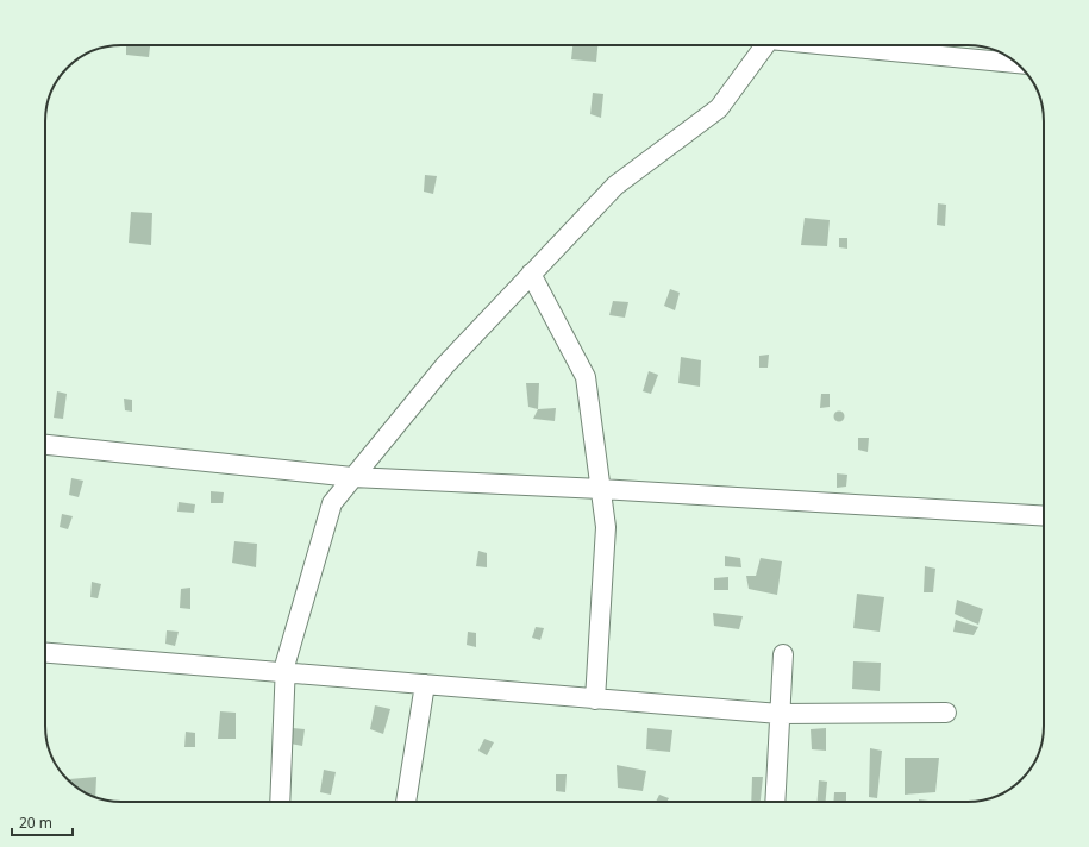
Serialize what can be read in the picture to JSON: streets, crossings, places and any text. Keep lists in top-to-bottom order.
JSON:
{
  "scale_bar": "20 m"
}
